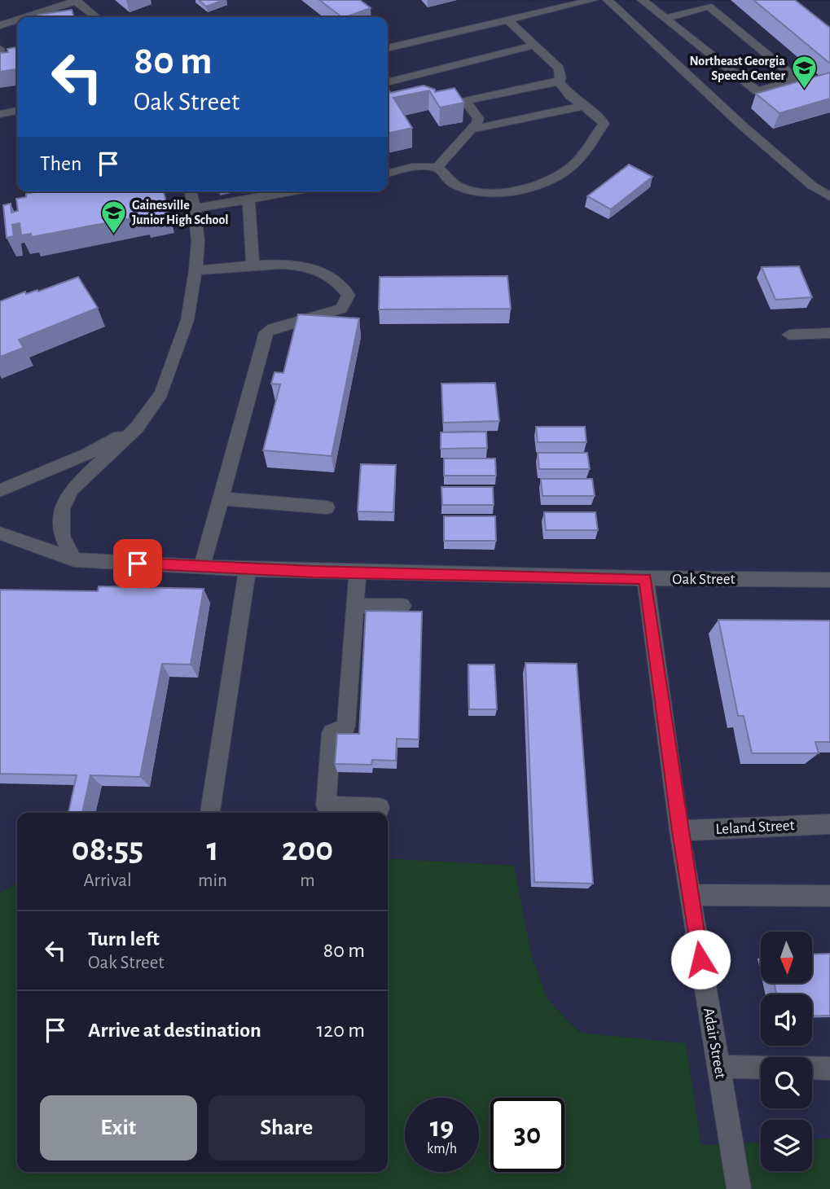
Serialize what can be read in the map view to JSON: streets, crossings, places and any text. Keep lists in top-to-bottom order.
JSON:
{
  "streets": {
    "street": ["Oak Street", "Leland Street", "Adair Street"]
  },
  "crossings": [
    ["Oak Street", "Adair Street"],
    ["Leland Street", "Adair Street"]
  ],
  "places": {
    "school or university": ["Northeast Georgia Speech Center", "Gainesville Junior High School"]
  },
  "north": "bottom",
  "page": {
    "turn": ["80 m", "Oak Street"],
    "then": "Then",
    "eta": [
      "08:55",
      "Arrival",
      "1",
      "min",
      "200",
      "m"
    ],
    "list": [
      {
        "name": "Turn left",
        "note": "Oak Street",
        "value": "80 m"
      },
      {
        "name": "Arrive at destination",
        "value": "120 m"
      }
    ],
    "buttons": ["Exit", "Share"],
    "speed": "19 km/h",
    "limit": "30"
  }
}
